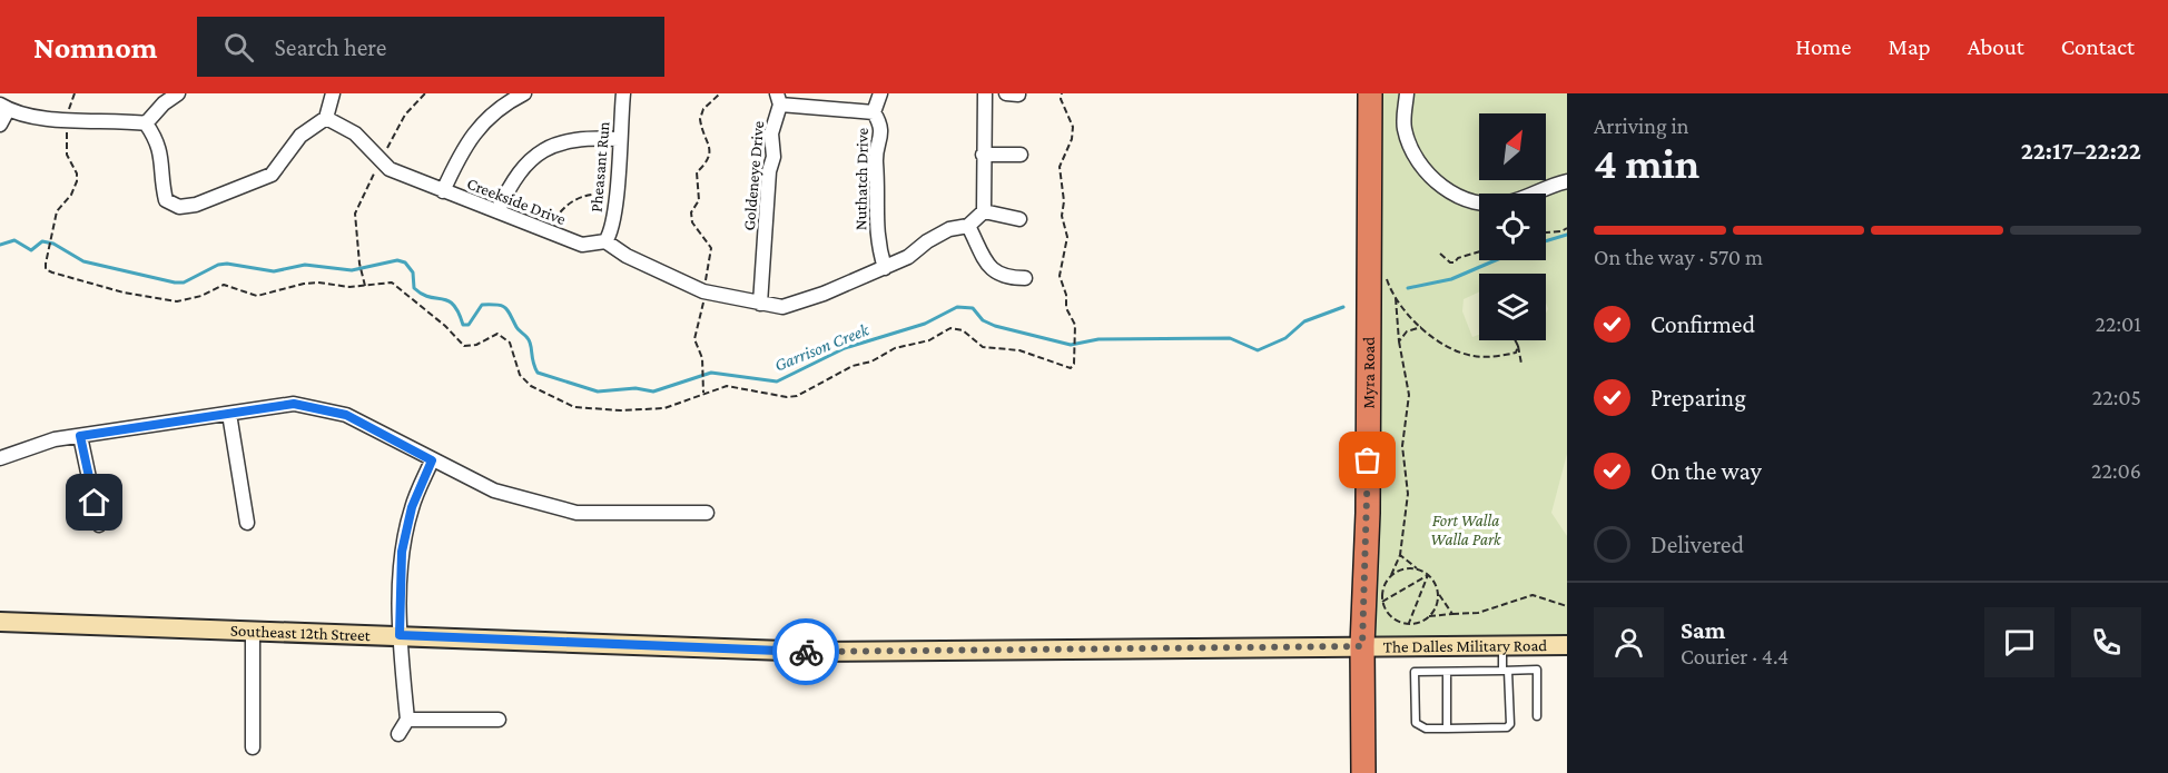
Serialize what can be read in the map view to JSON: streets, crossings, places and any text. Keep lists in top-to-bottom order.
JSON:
{
  "streets": {
    "highway": ["Myra Road"],
    "main road": ["Southeast 12th Street", "The Dalles Military Road"],
    "street": [
      "Pheasant Run",
      "Goldeneye Drive",
      "Nuthatch Drive",
      "Creekside Drive"
    ]
  },
  "crossings": [
    ["Pheasant Run", "Creekside Drive"],
    ["Myra Road", "Southeast 12th Street"],
    ["Myra Road", "The Dalles Military Road"],
    ["Southeast 12th Street", "The Dalles Military Road"]
  ],
  "water": ["Garrison Creek"],
  "parks": ["Fort Walla Walla Park"],
  "north": "top right",
  "page": {
    "header": "Nomnom",
    "search": "Search here",
    "nav": [
      "Home",
      "Map",
      "About",
      "Contact"
    ],
    "heading": ["4 min", "Arriving in", "22:17–22:22"],
    "panel": ["Sam", "Courier · 4.4"],
    "bar": "On the way · 570 m",
    "list": [
      ["Confirmed", "22:01"],
      ["Preparing", "22:05"],
      ["On the way", "22:06"],
      "Delivered"
    ]
  }
}
